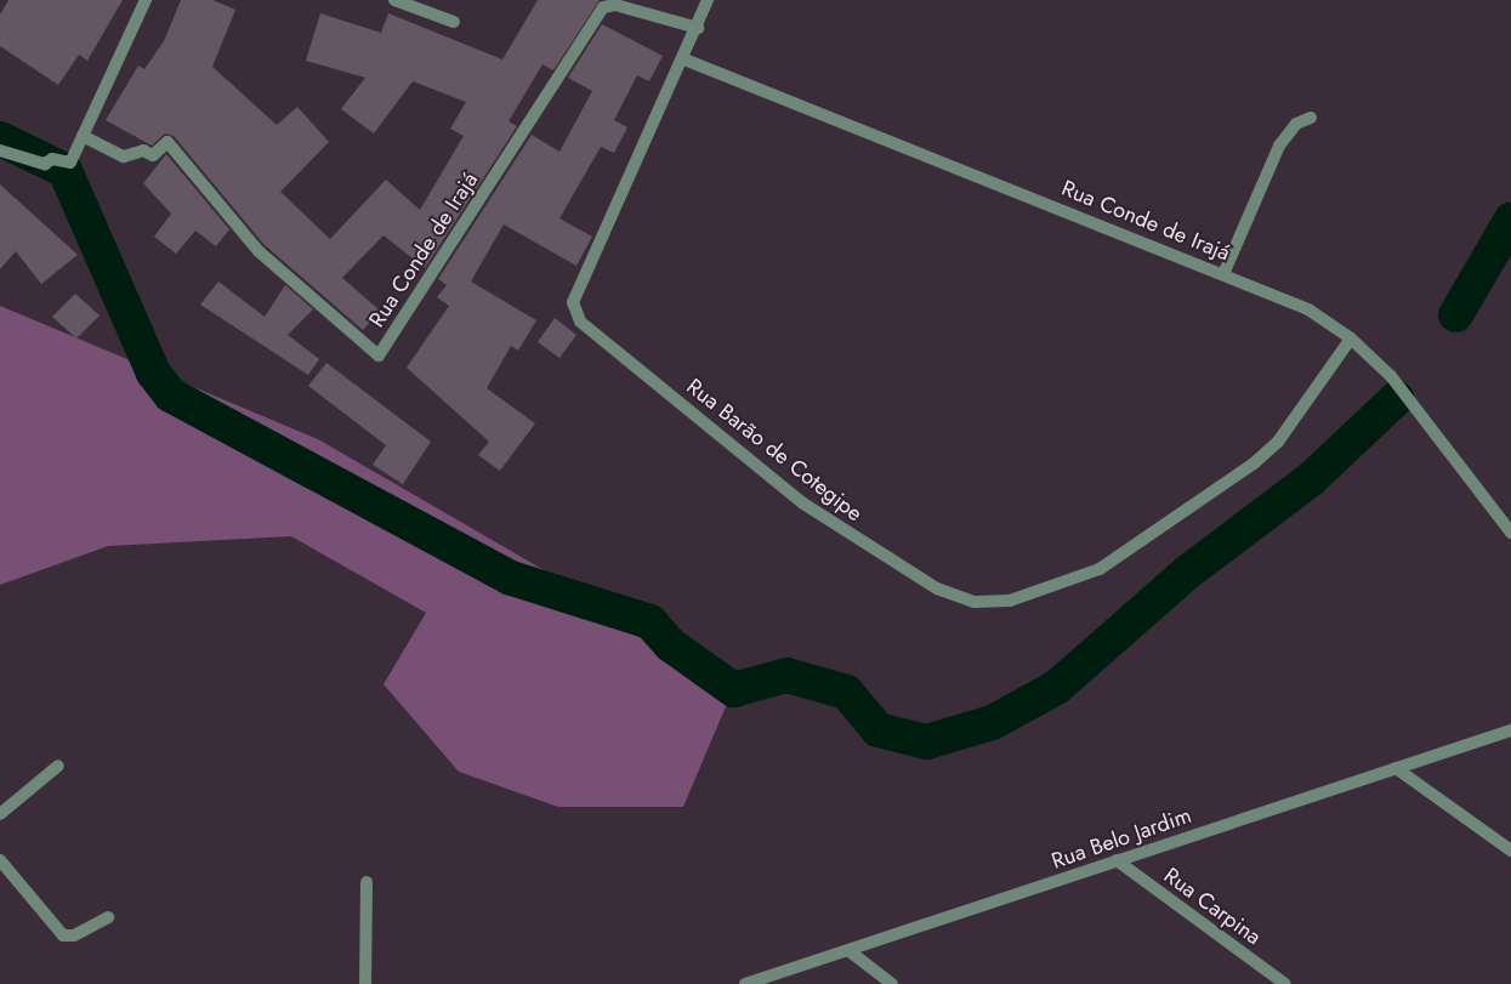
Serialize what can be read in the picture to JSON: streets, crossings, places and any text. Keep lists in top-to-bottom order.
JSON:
{
  "streets": {
    "street": [
      "Rua Conde de Irajá",
      "Rua Barão de Cotegipe",
      "Rua Belo Jardim",
      "Rua Carpina"
    ]
  },
  "crossings": [
    ["Rua Conde de Irajá", "Rua Barão de Cotegipe"],
    ["Rua Belo Jardim", "Rua Carpina"]
  ]
}
